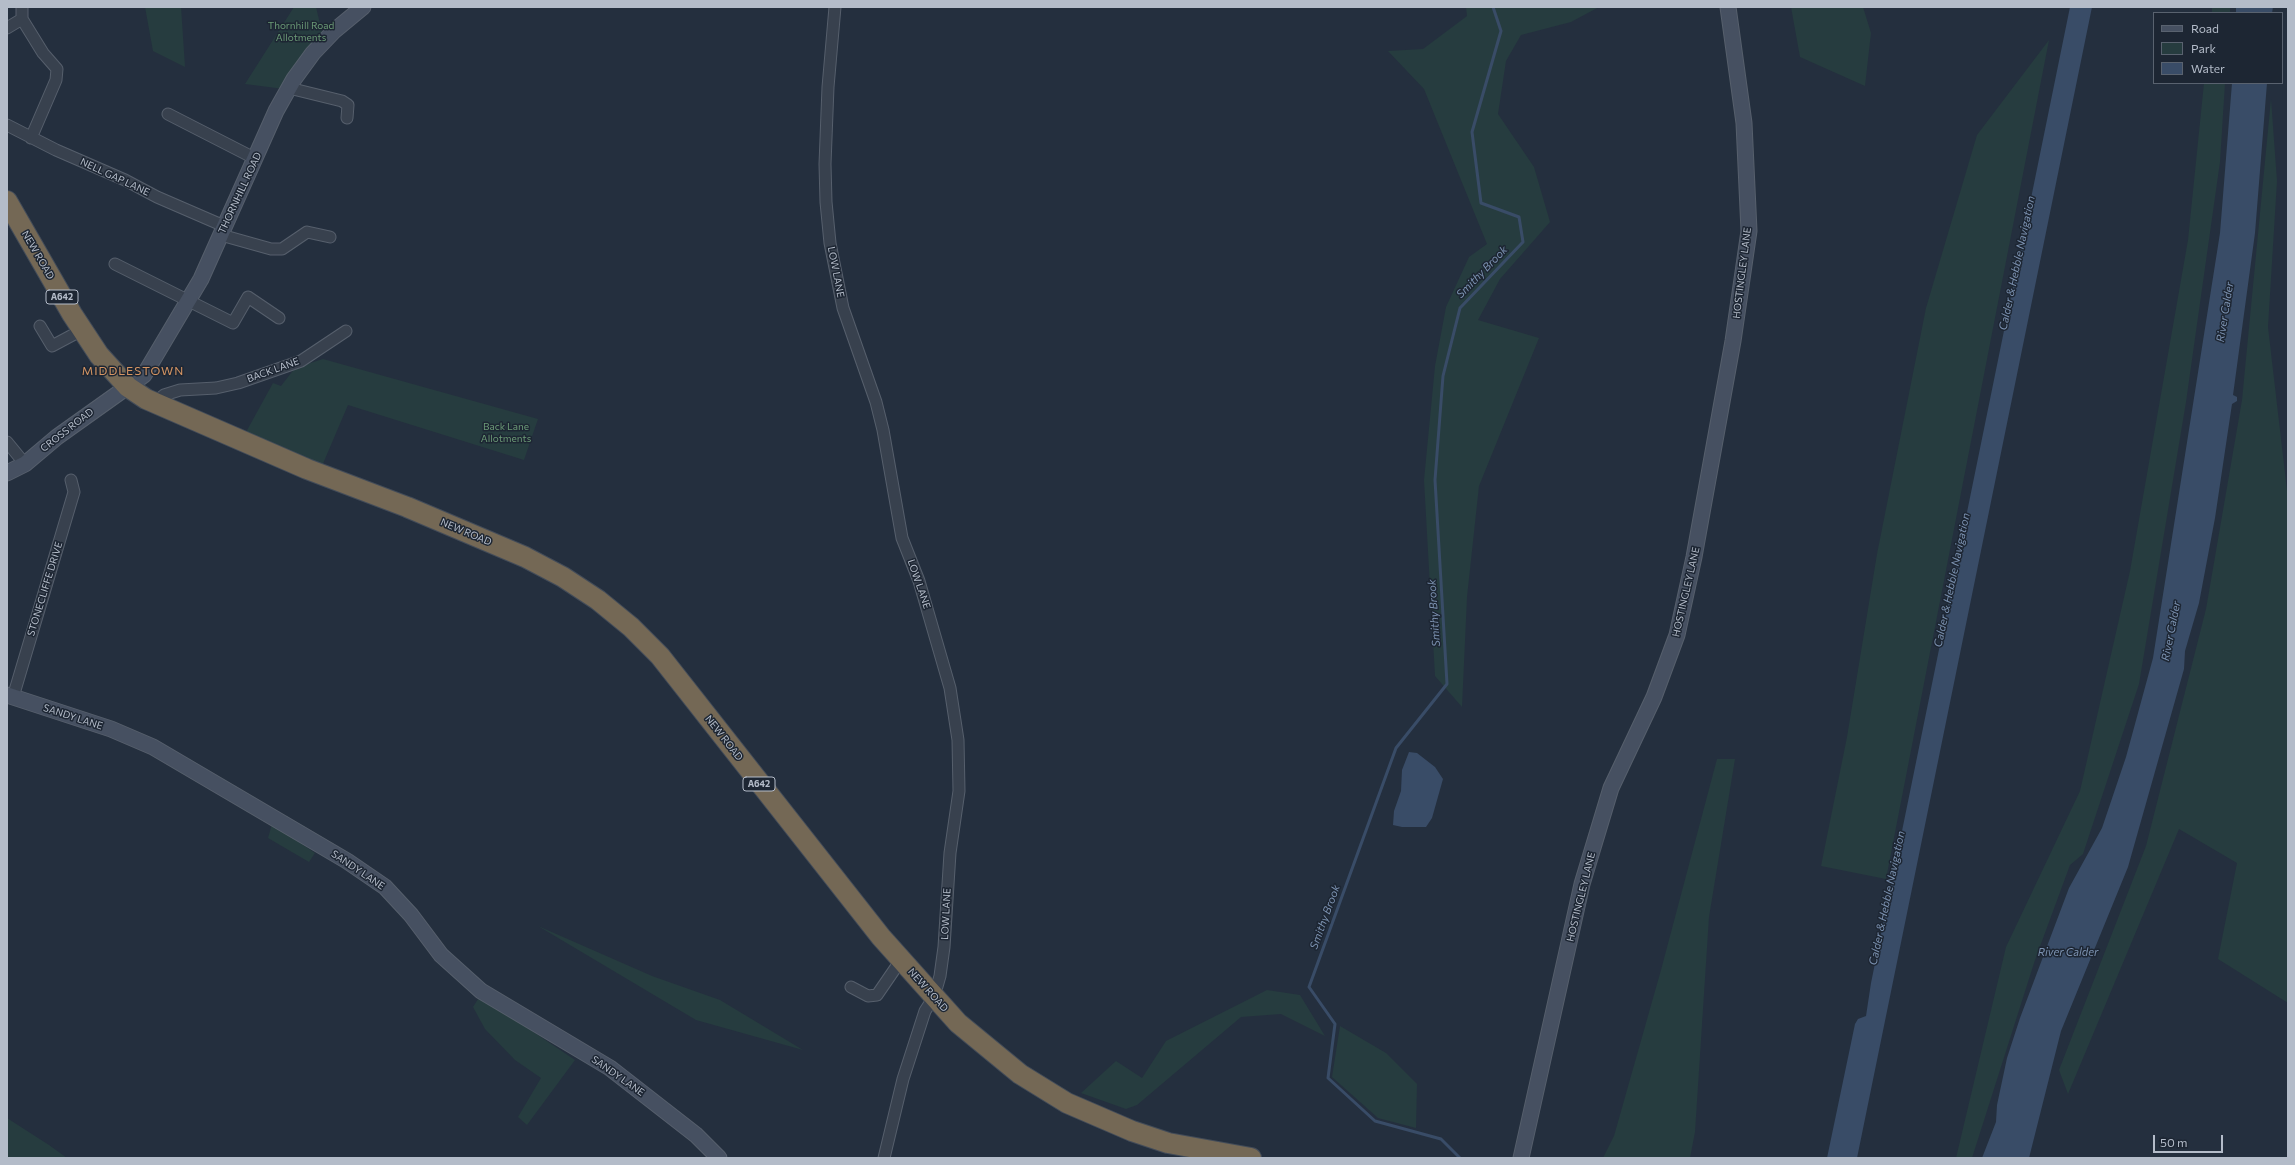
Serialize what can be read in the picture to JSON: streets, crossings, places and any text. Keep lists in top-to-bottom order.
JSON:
{
  "streets": {
    "highway": ["NEW ROAD", "A642"],
    "street": [
      "NELL GAP LANE",
      "THORNHILL ROAD",
      "LOW LANE",
      "HOSTINGLEY LANE",
      "BACK LANE",
      "CROSS ROAD",
      "STONECLIFFE DRIVE",
      "SANDY LANE"
    ]
  },
  "crossings": [
    ["NELL GAP LANE", "THORNHILL ROAD"],
    ["THORNHILL ROAD", "NEW ROAD"],
    ["THORNHILL ROAD", "CROSS ROAD"],
    ["NEW ROAD", "LOW LANE"],
    ["NEW ROAD", "BACK LANE"],
    ["NEW ROAD", "CROSS ROAD"],
    ["STONECLIFFE DRIVE", "SANDY LANE"]
  ],
  "districts": ["MIDDLESTOWN"],
  "water": ["Calder & Hebble Navigation", "Smithy Brook", "River Calder"],
  "parks": ["Thornhill Road Allotments", "Back Lane Allotments"],
  "legend": ["Road", "Park", "Water"],
  "scale_bar": "50 m"
}
